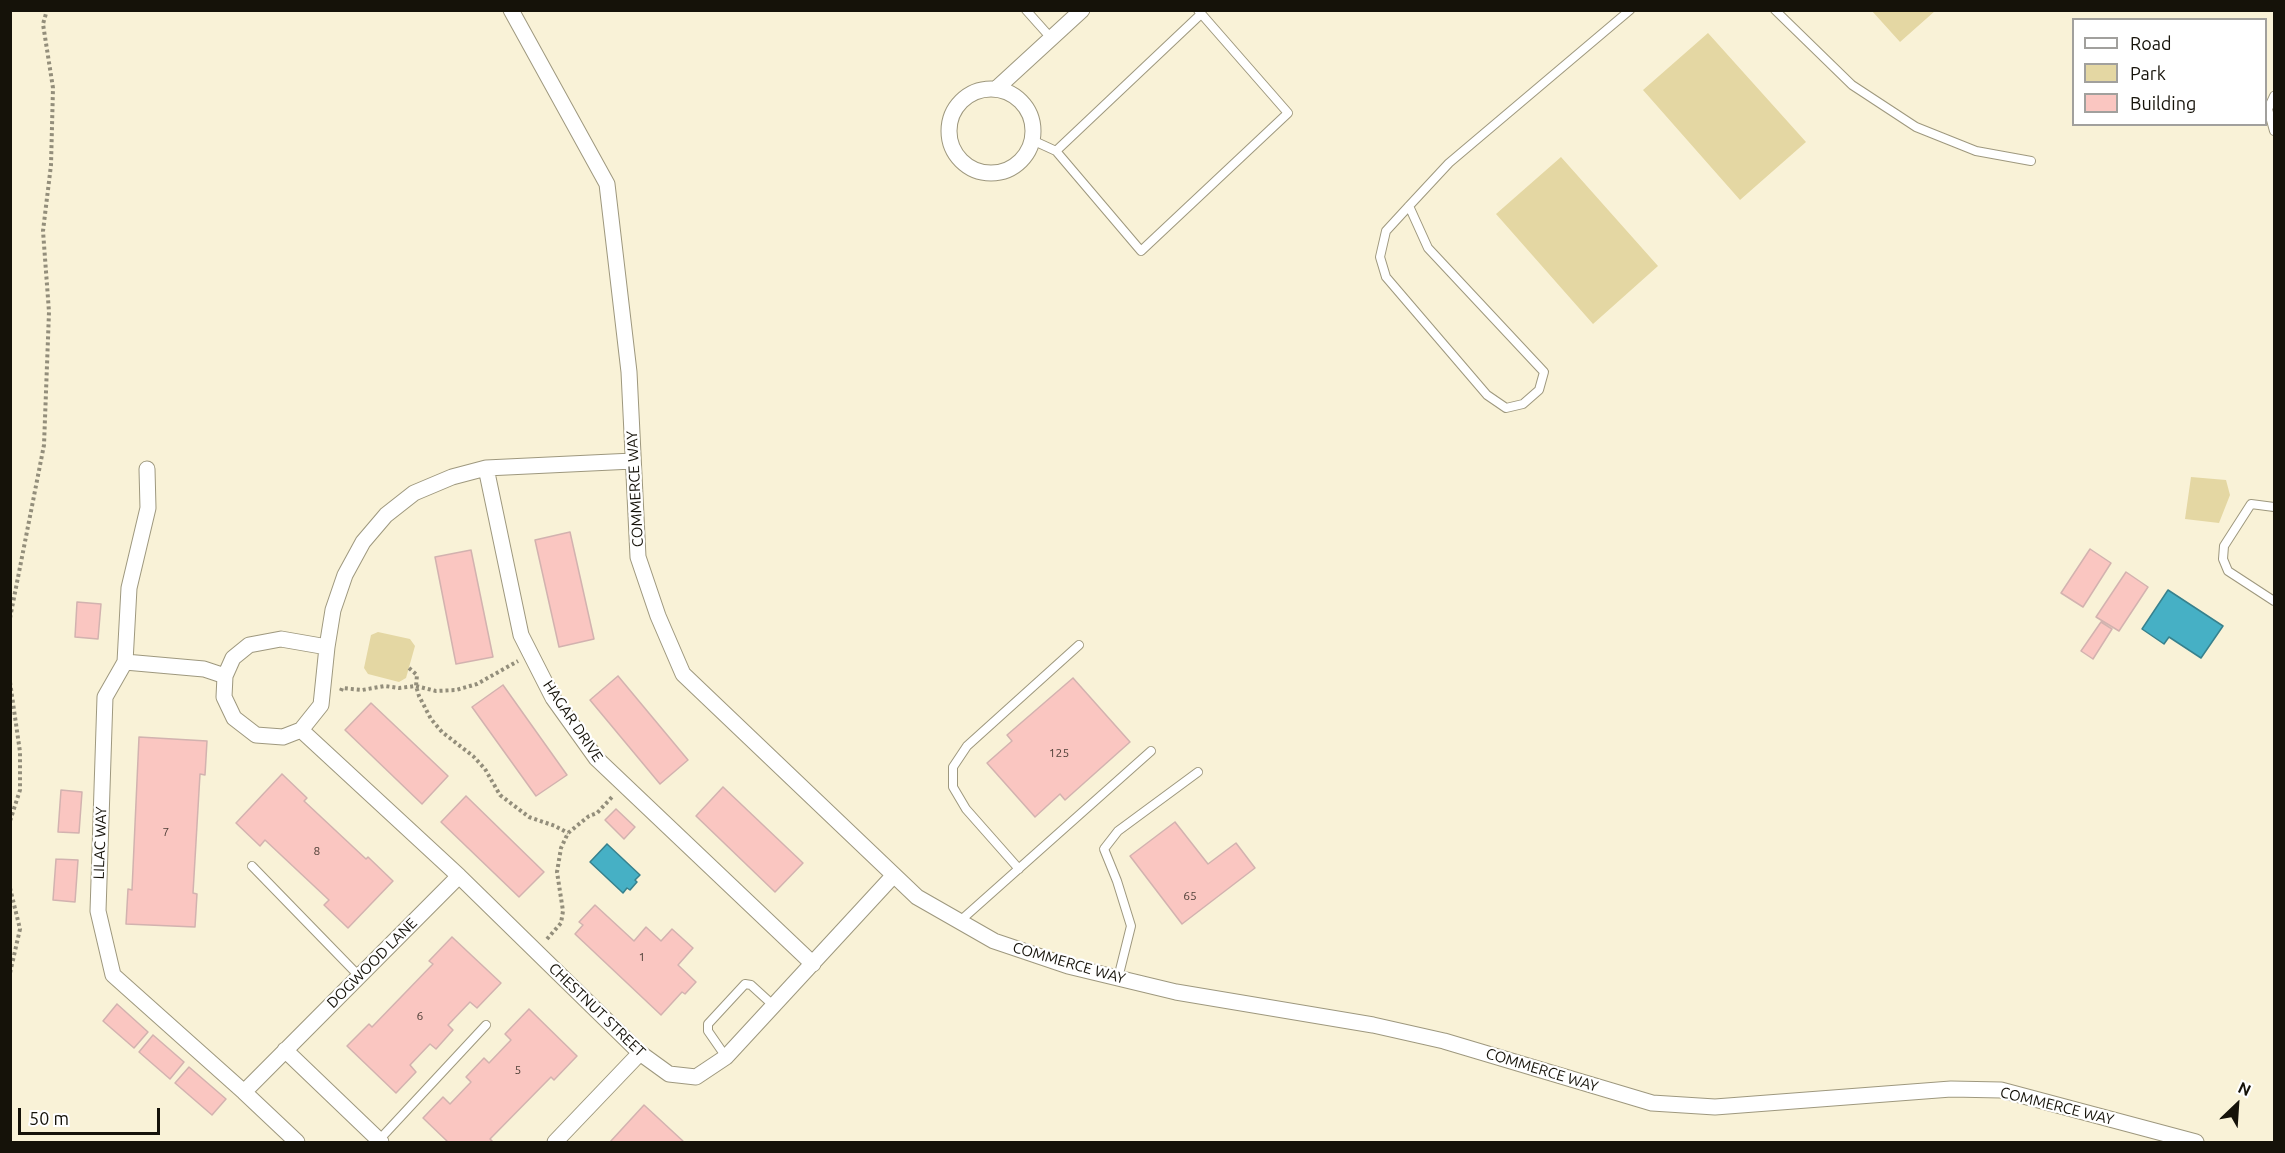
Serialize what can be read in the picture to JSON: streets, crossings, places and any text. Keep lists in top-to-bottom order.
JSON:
{
  "streets": {
    "street": [
      "COMMERCE WAY",
      "HAGAR DRIVE",
      "LILAC WAY",
      "DOGWOOD LANE",
      "CHESTNUT STREET"
    ]
  },
  "crossings": [
    ["COMMERCE WAY", "CHESTNUT STREET"],
    ["HAGAR DRIVE", "CHESTNUT STREET"],
    ["LILAC WAY", "DOGWOOD LANE"],
    ["DOGWOOD LANE", "CHESTNUT STREET"]
  ],
  "house_numbers": [
    "125",
    "7",
    "8",
    "65",
    "1",
    "6",
    "5"
  ],
  "legend": ["Road", "Park", "Building"],
  "scale_bar": "50 m",
  "north": "top right"
}
